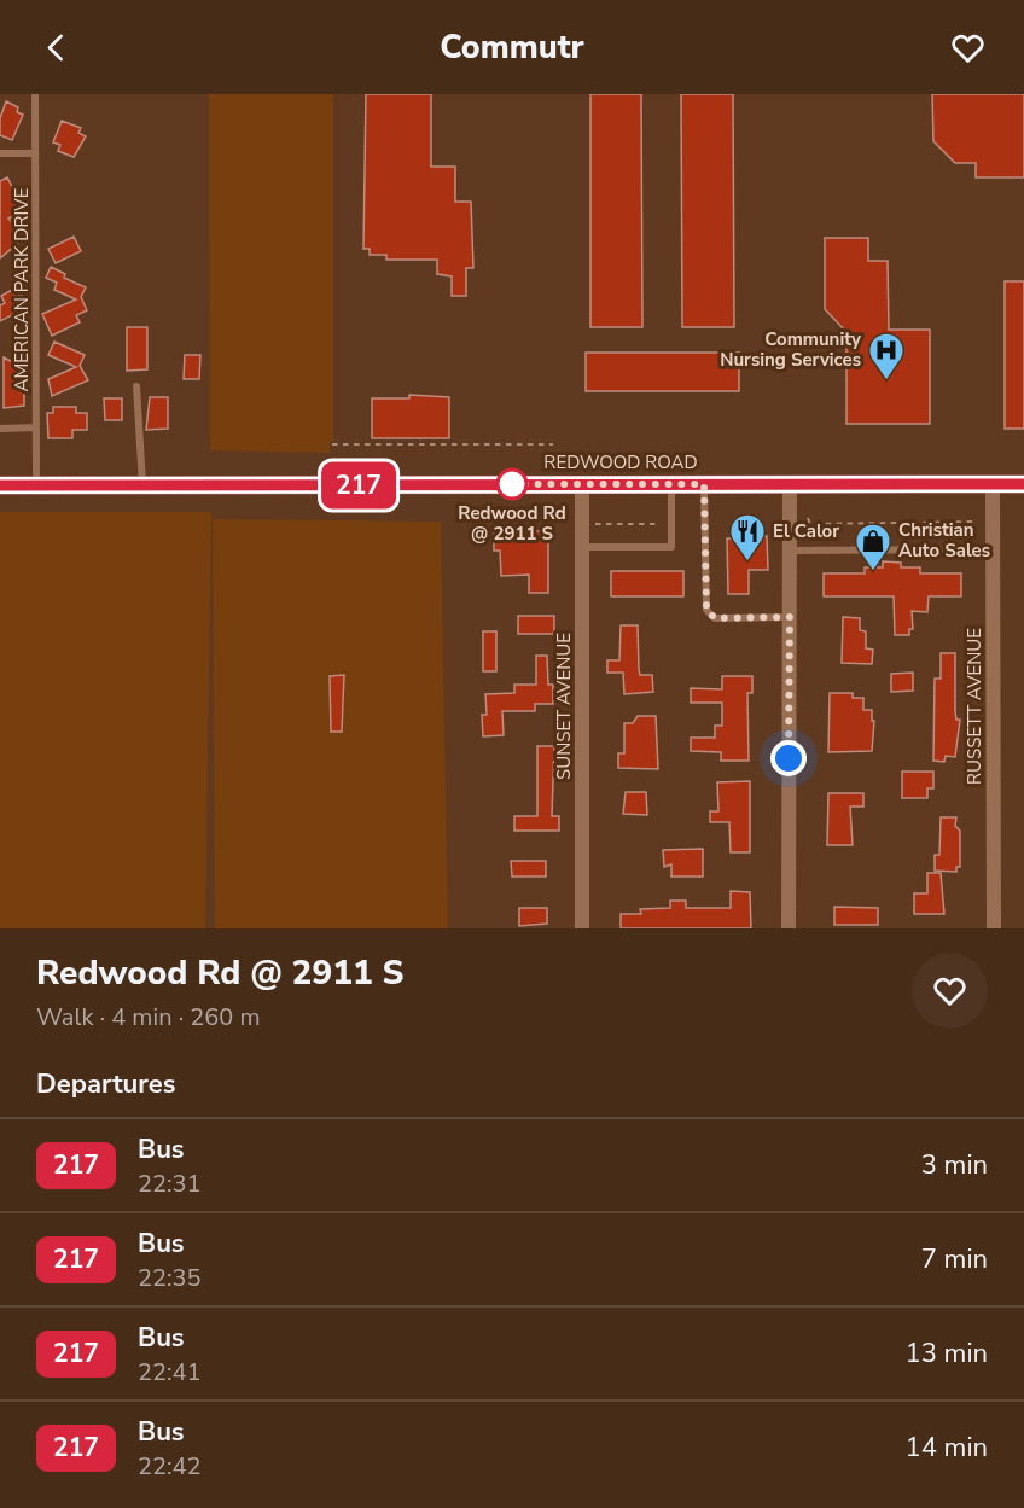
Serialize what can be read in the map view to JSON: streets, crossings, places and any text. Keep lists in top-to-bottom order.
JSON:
{
  "streets": {
    "main road": ["REDWOOD ROAD"],
    "street": ["SUNSET AVENUE", "RUSSETT AVENUE"],
    "lane": ["AMERICAN PARK DRIVE"]
  },
  "crossings": [
    ["AMERICAN PARK DRIVE", "REDWOOD ROAD"],
    ["REDWOOD ROAD", "SUNSET AVENUE"],
    ["REDWOOD ROAD", "RUSSETT AVENUE"]
  ],
  "places": {
    "hospital": ["Community Nursing Services"],
    "other": ["Redwood Rd @ 2911 S"],
    "restaurant": ["El Calor"],
    "shop": ["Christian Auto Sales"]
  },
  "lines": ["bus line 217"],
  "page": {
    "header": "Commutr",
    "on_map": "217",
    "heading": [
      ["Redwood Rd @ 2911 S", "Walk · 4 min · 260 m"],
      "Departures"
    ],
    "list": [
      {
        "mark": "217",
        "name": "Bus",
        "note": "22:31",
        "value": "3 min"
      },
      {
        "mark": "217",
        "name": "Bus",
        "note": "22:35",
        "value": "7 min"
      },
      {
        "mark": "217",
        "name": "Bus",
        "note": "22:41",
        "value": "13 min"
      },
      {
        "mark": "217",
        "name": "Bus",
        "note": "22:42",
        "value": "14 min"
      }
    ]
  }
}
